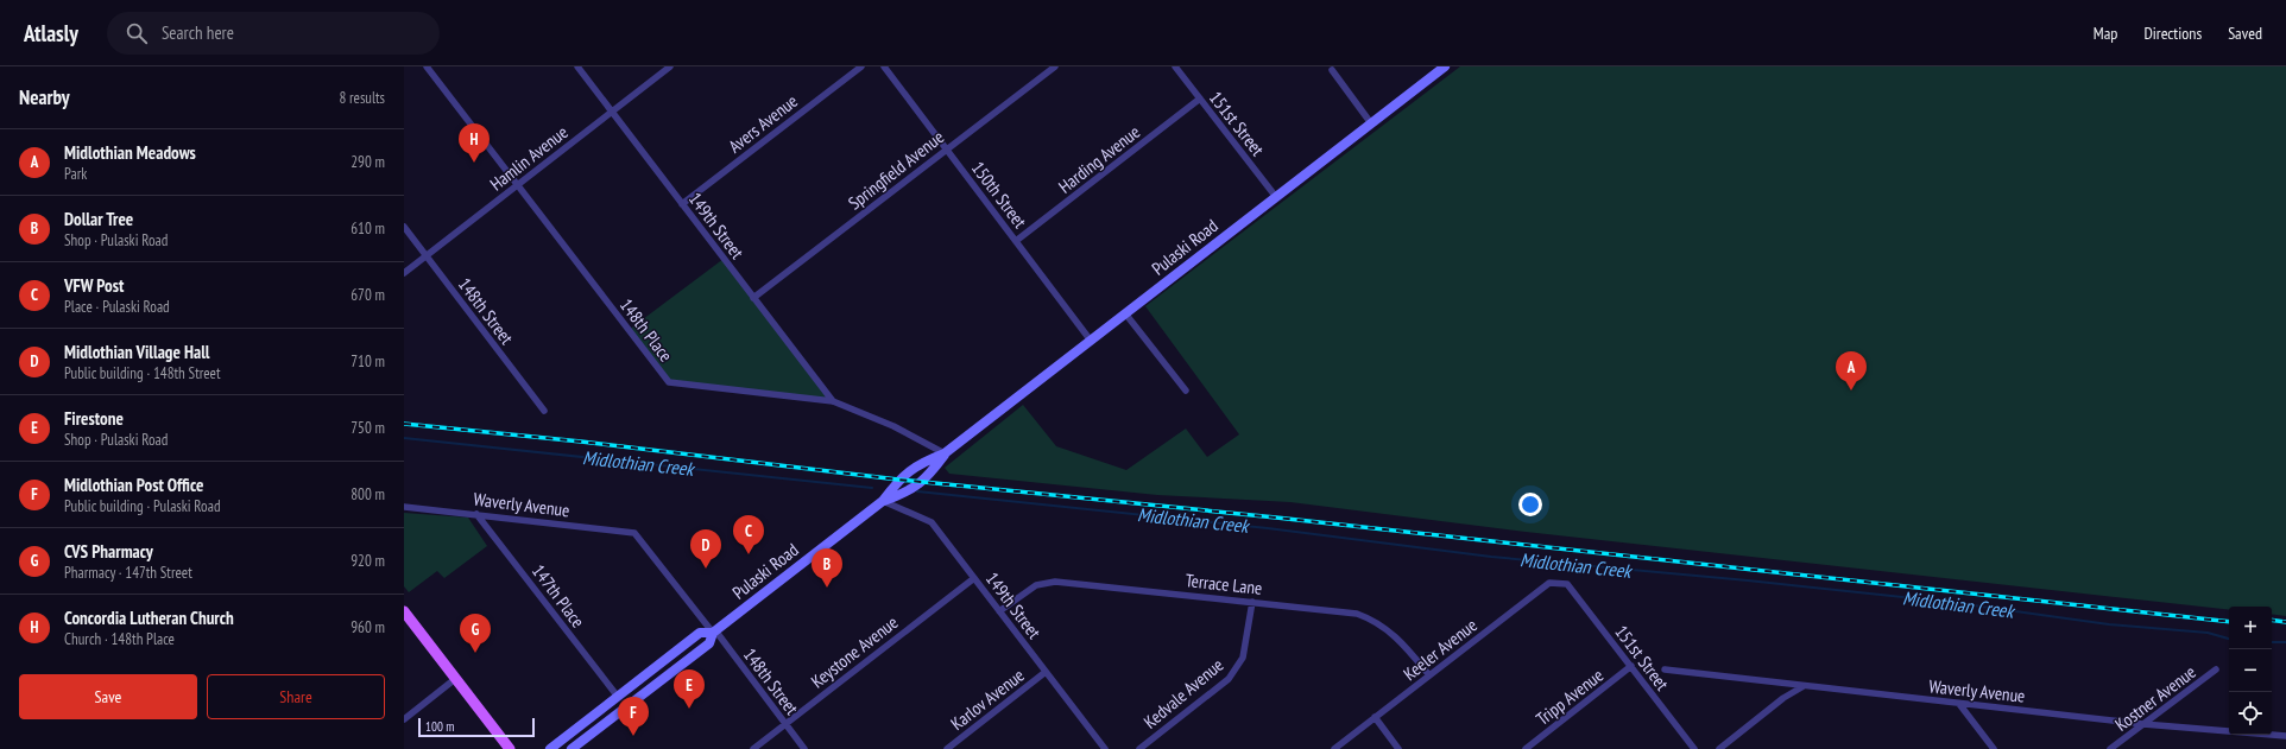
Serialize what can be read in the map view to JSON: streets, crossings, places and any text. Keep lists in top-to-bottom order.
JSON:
{
  "streets": {
    "main road": ["Pulaski Road"],
    "street": [
      "Avers Avenue",
      "151st Street",
      "Hamlin Avenue",
      "Harding Avenue",
      "Springfield Avenue",
      "150th Street",
      "149th Street",
      "148th Street",
      "148th Place",
      "Waverly Avenue",
      "Terrace Lane",
      "147th Place",
      "Keeler Avenue",
      "Keystone Avenue",
      "Kedvale Avenue",
      "Tripp Avenue",
      "Kostner Avenue",
      "Karlov Avenue"
    ]
  },
  "crossings": [
    ["Avers Avenue", "149th Street"],
    ["151st Street", "Harding Avenue"],
    ["151st Street", "Pulaski Road"],
    ["151st Street", "Keeler Avenue"],
    ["151st Street", "Tripp Avenue"],
    ["Hamlin Avenue", "149th Street"],
    ["Hamlin Avenue", "148th Street"],
    ["Hamlin Avenue", "148th Place"],
    ["Harding Avenue", "150th Street"],
    ["Springfield Avenue", "150th Street"],
    ["Springfield Avenue", "149th Street"],
    ["150th Street", "Pulaski Road"],
    ["149th Street", "Pulaski Road"],
    ["149th Street", "148th Place"],
    ["149th Street", "Terrace Lane"],
    ["149th Street", "Keystone Avenue"],
    ["149th Street", "Karlov Avenue"],
    ["Pulaski Road", "148th Street"],
    ["Pulaski Road", "148th Place"],
    ["Pulaski Road", "147th Place"],
    ["148th Street", "Waverly Avenue"],
    ["148th Street", "Keystone Avenue"],
    ["Waverly Avenue", "147th Place"],
    ["Waverly Avenue", "Kostner Avenue"],
    ["Terrace Lane", "Keeler Avenue"],
    ["Terrace Lane", "Kedvale Avenue"]
  ],
  "water": ["Midlothian Creek"],
  "scale_bar": "100 m",
  "page": {
    "header": "Atlasly",
    "search": "Search here",
    "nav": ["Map", "Directions", "Saved"],
    "heading": ["Nearby", "8 results"],
    "pins": [
      "H",
      "A",
      "C",
      "D",
      "B",
      "G",
      "E",
      "F"
    ],
    "list": [
      {
        "mark": "A",
        "name": "Midlothian Meadows",
        "note": "Park",
        "value": "290 m"
      },
      {
        "mark": "B",
        "name": "Dollar Tree",
        "note": "Shop · Pulaski Road",
        "value": "610 m"
      },
      {
        "mark": "C",
        "name": "VFW Post",
        "note": "Place · Pulaski Road",
        "value": "670 m"
      },
      {
        "mark": "D",
        "name": "Midlothian Village Hall",
        "note": "Public building · 148th Street",
        "value": "710 m"
      },
      {
        "mark": "E",
        "name": "Firestone",
        "note": "Shop · Pulaski Road",
        "value": "750 m"
      },
      {
        "mark": "F",
        "name": "Midlothian Post Office",
        "note": "Public building · Pulaski Road",
        "value": "800 m"
      },
      {
        "mark": "G",
        "name": "CVS Pharmacy",
        "note": "Pharmacy · 147th Street",
        "value": "920 m"
      },
      {
        "mark": "H",
        "name": "Concordia Lutheran Church",
        "note": "Church · 148th Place",
        "value": "960 m"
      }
    ],
    "map_buttons": ["+", "−"],
    "buttons": ["Save", "Share"],
    "scale": "100 m"
  }
}
